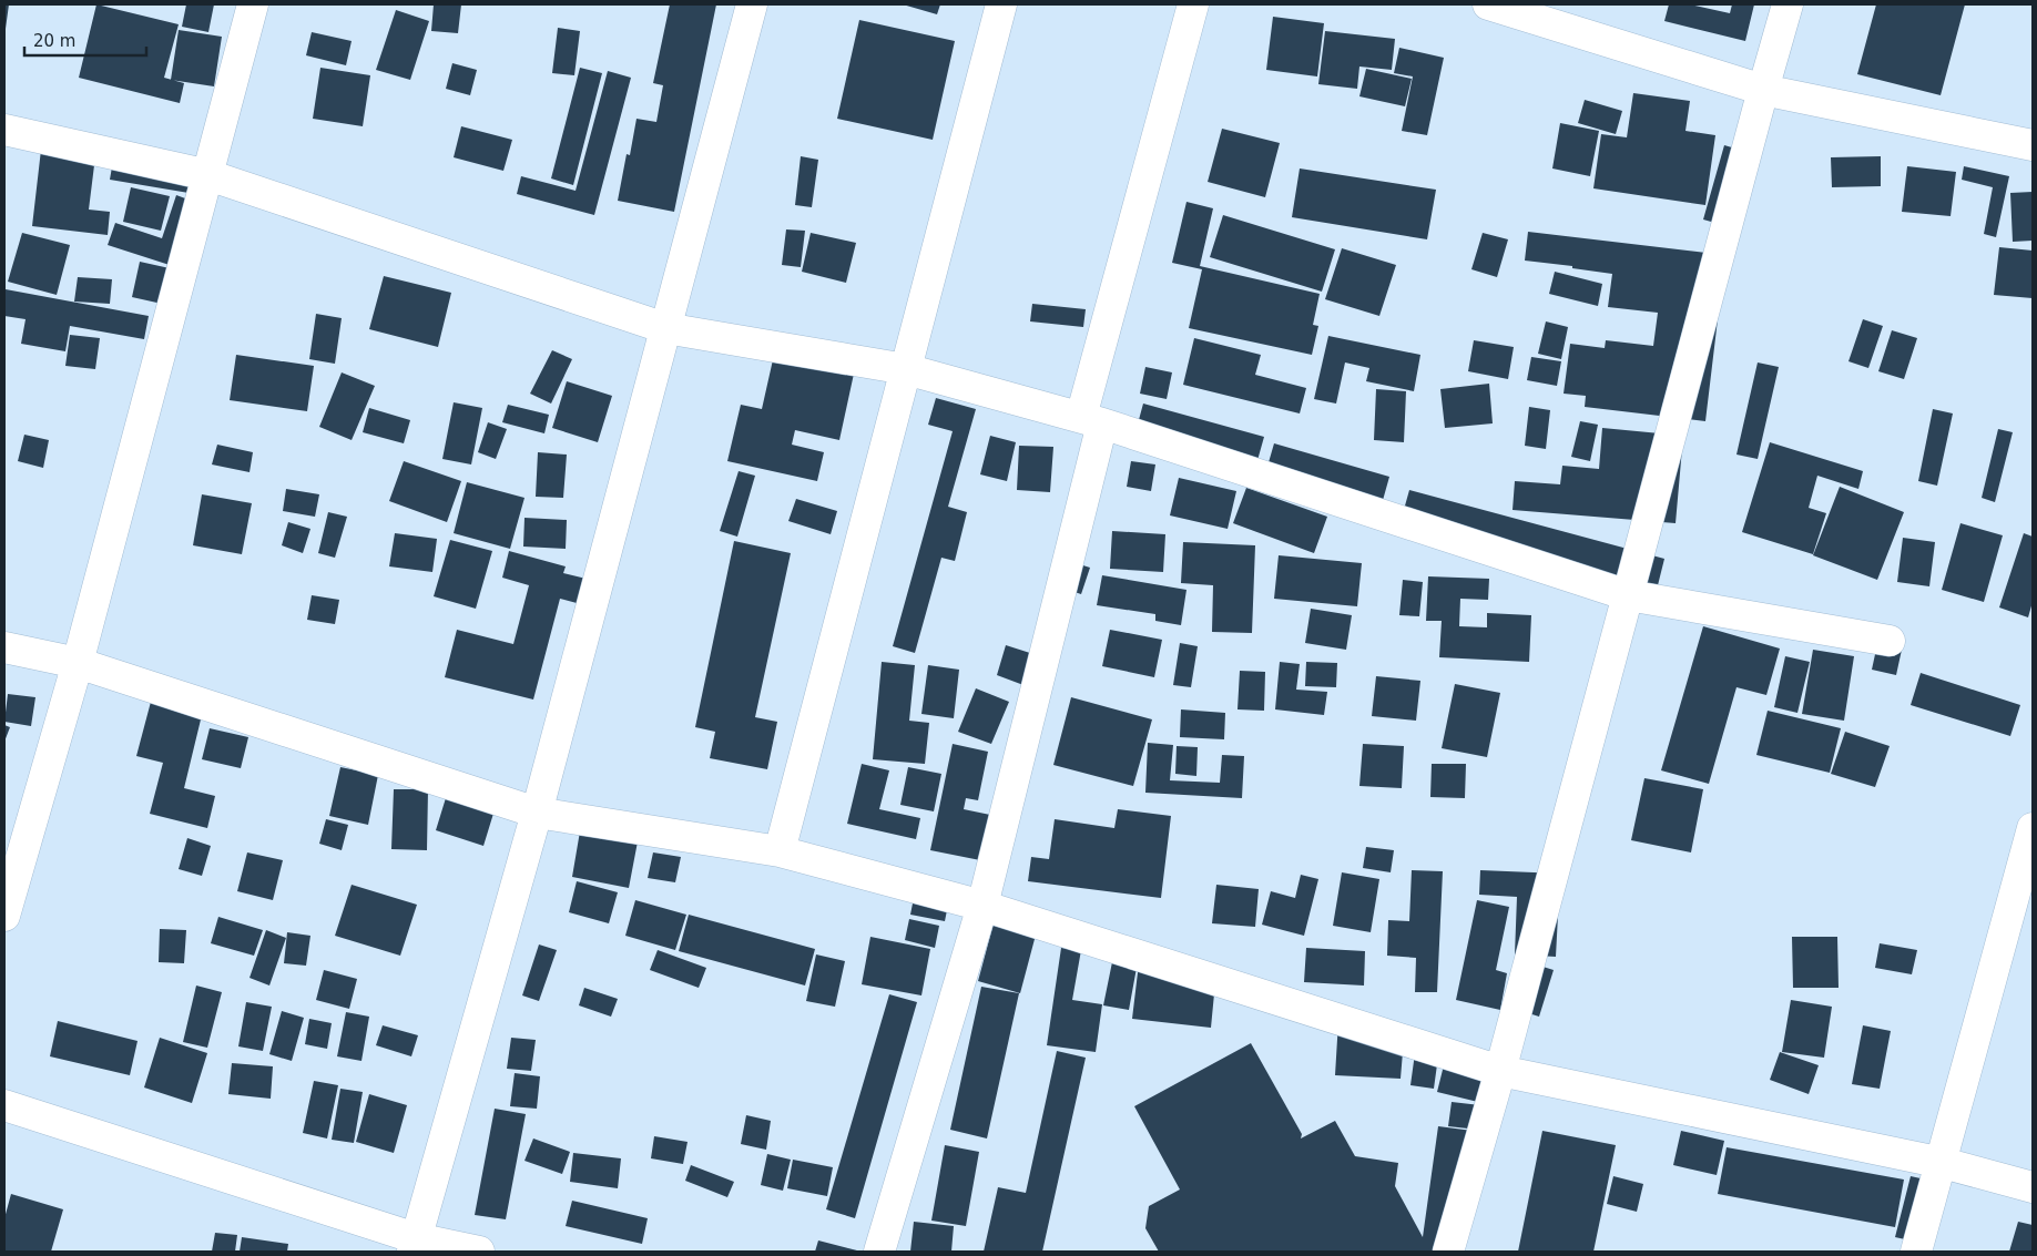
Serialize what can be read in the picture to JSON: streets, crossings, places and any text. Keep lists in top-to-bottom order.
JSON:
{
  "scale_bar": "20 m"
}
